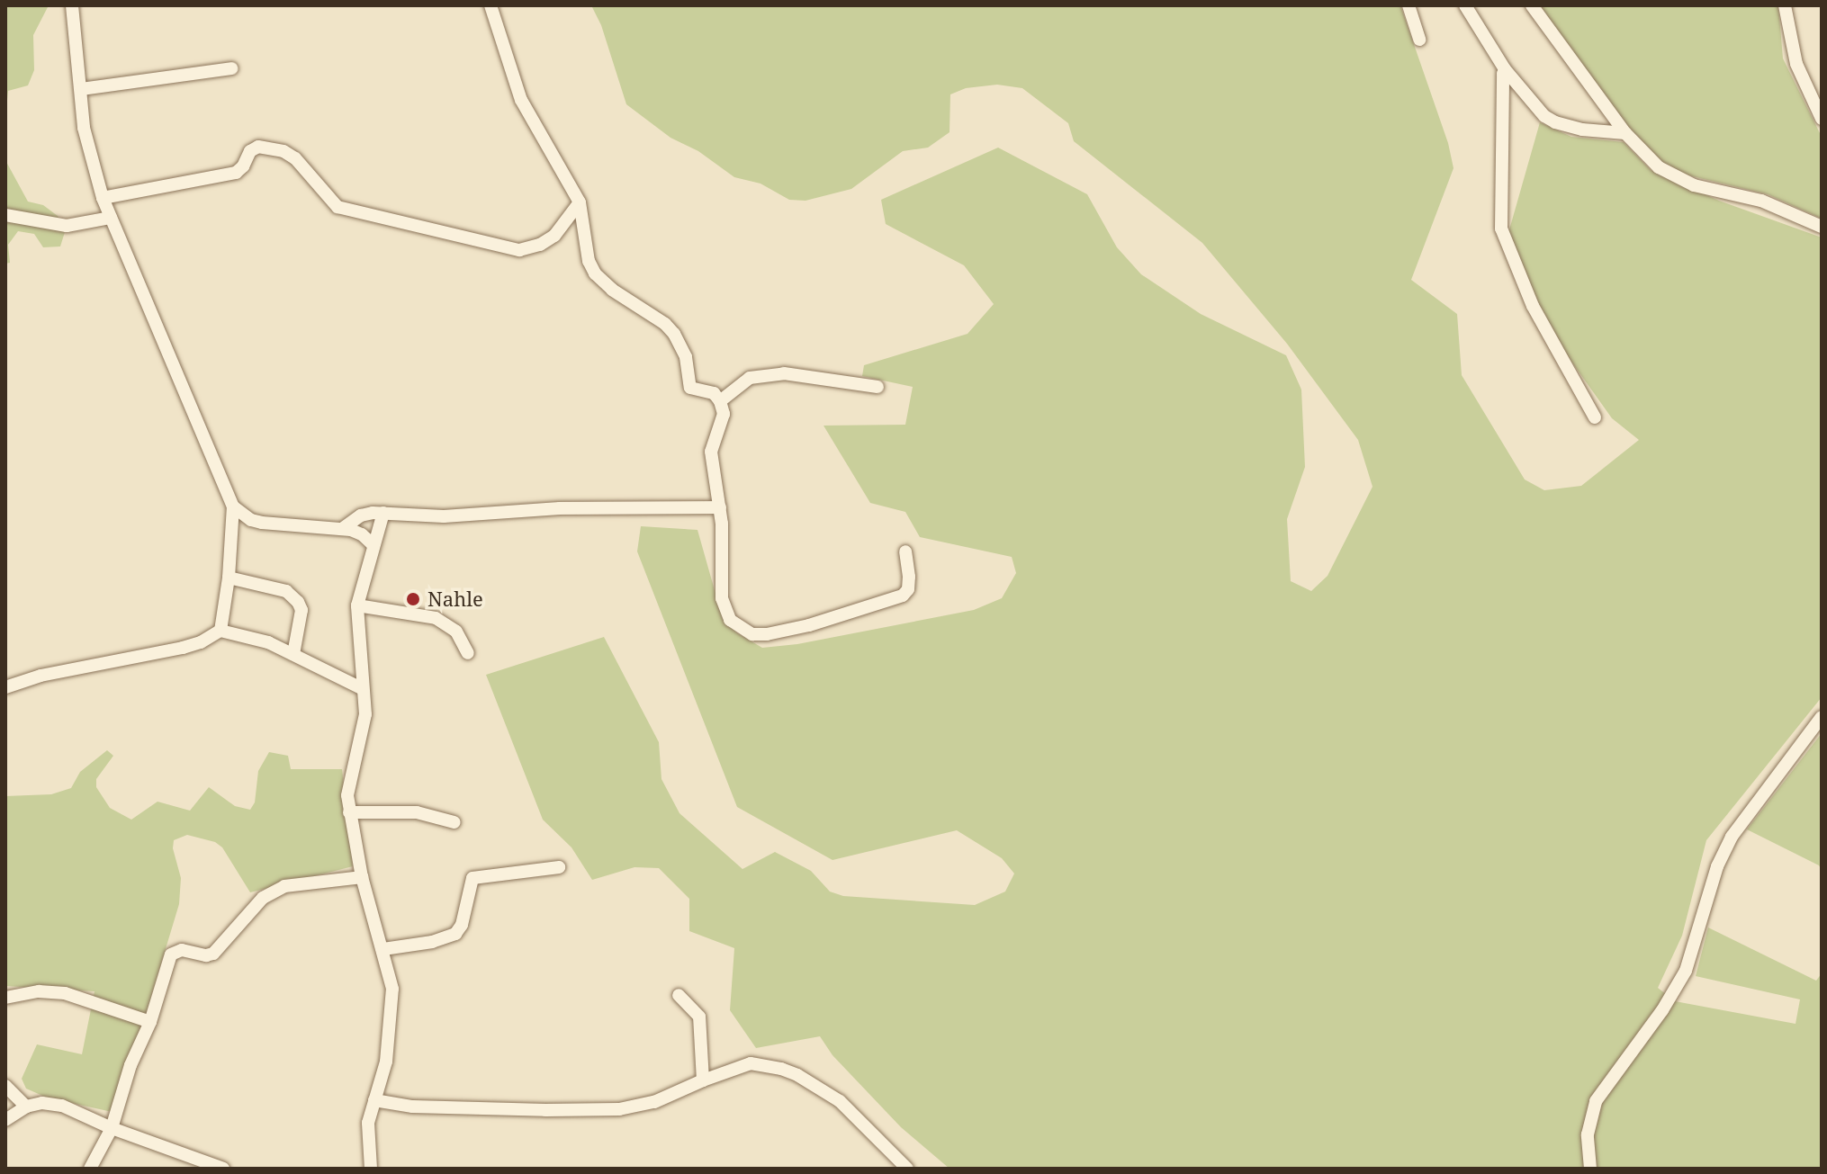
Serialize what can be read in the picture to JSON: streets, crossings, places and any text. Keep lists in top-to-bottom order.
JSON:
{
  "places": ["Nahle"]
}
